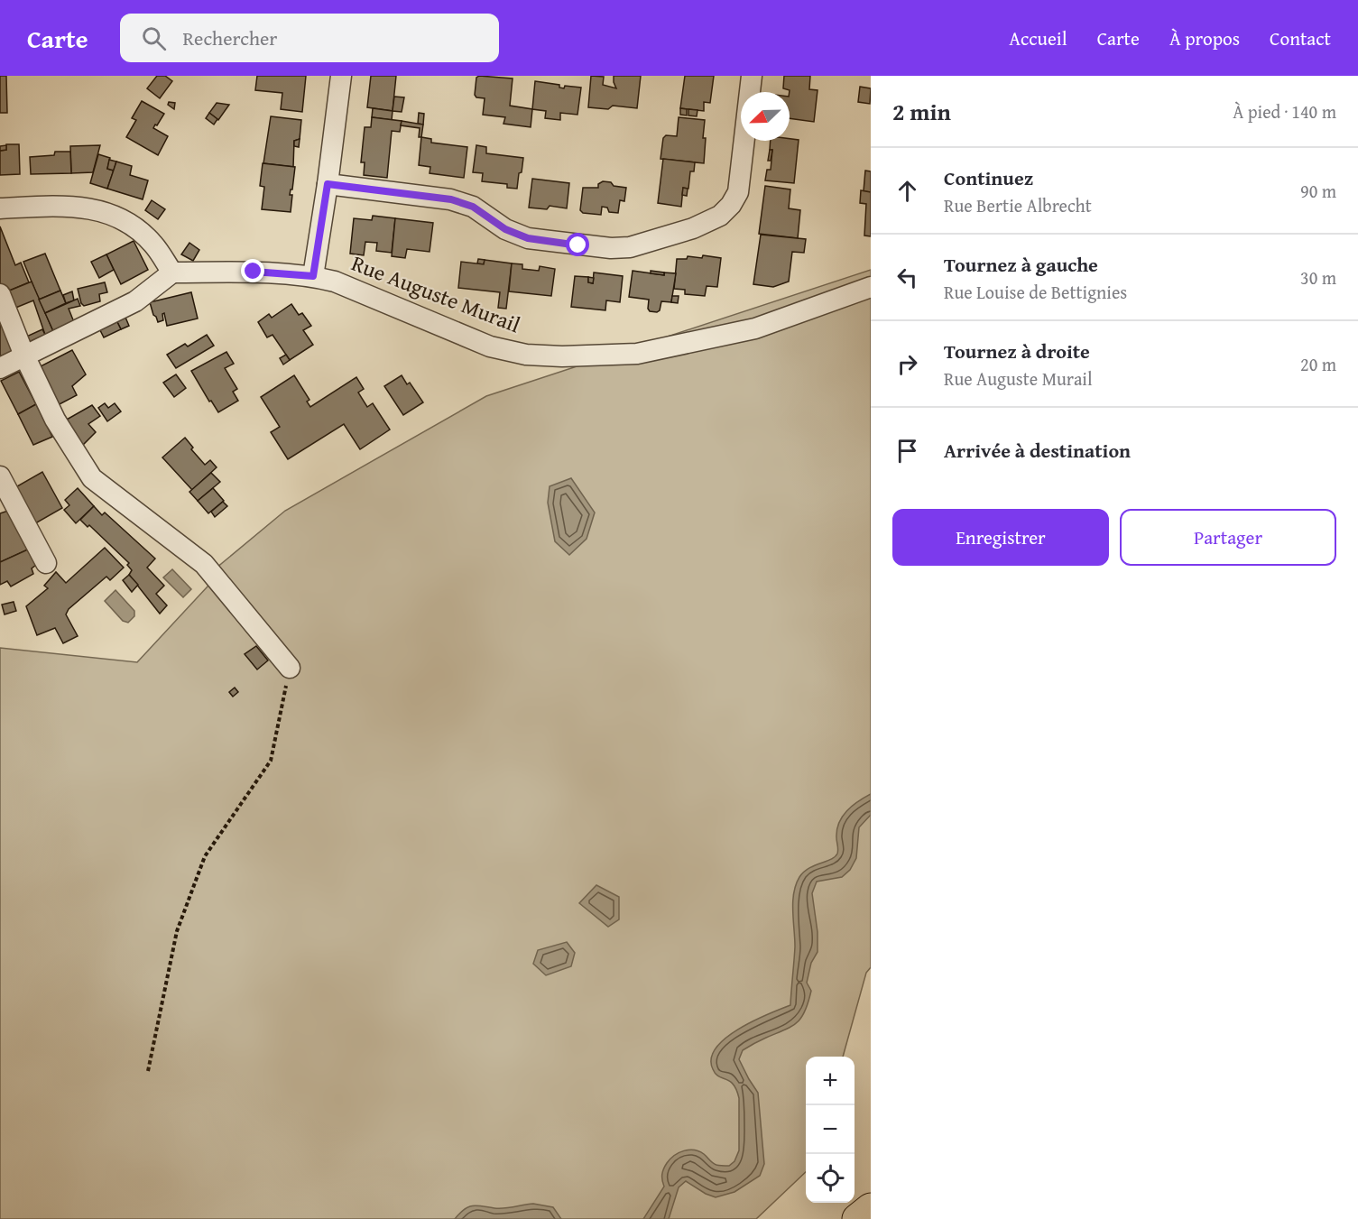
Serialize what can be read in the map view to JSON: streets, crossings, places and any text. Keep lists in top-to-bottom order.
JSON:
{
  "streets": {
    "street": ["Rue Auguste Murail"]
  },
  "north": "bottom left",
  "page": {
    "header": "Carte",
    "search": "Rechercher",
    "nav": [
      "Accueil",
      "Carte",
      "À propos",
      "Contact"
    ],
    "heading": ["2 min", "À pied · 140 m"],
    "list": [
      ["Continuez", "Rue Bertie Albrecht", "90 m"],
      ["Tournez à gauche", "Rue Louise de Bettignies", "30 m"],
      ["Tournez à droite", "Rue Auguste Murail", "20 m"],
      "Arrivée à destination"
    ],
    "buttons": ["Enregistrer", "Partager"],
    "map_buttons": ["+", "−"]
  }
}
